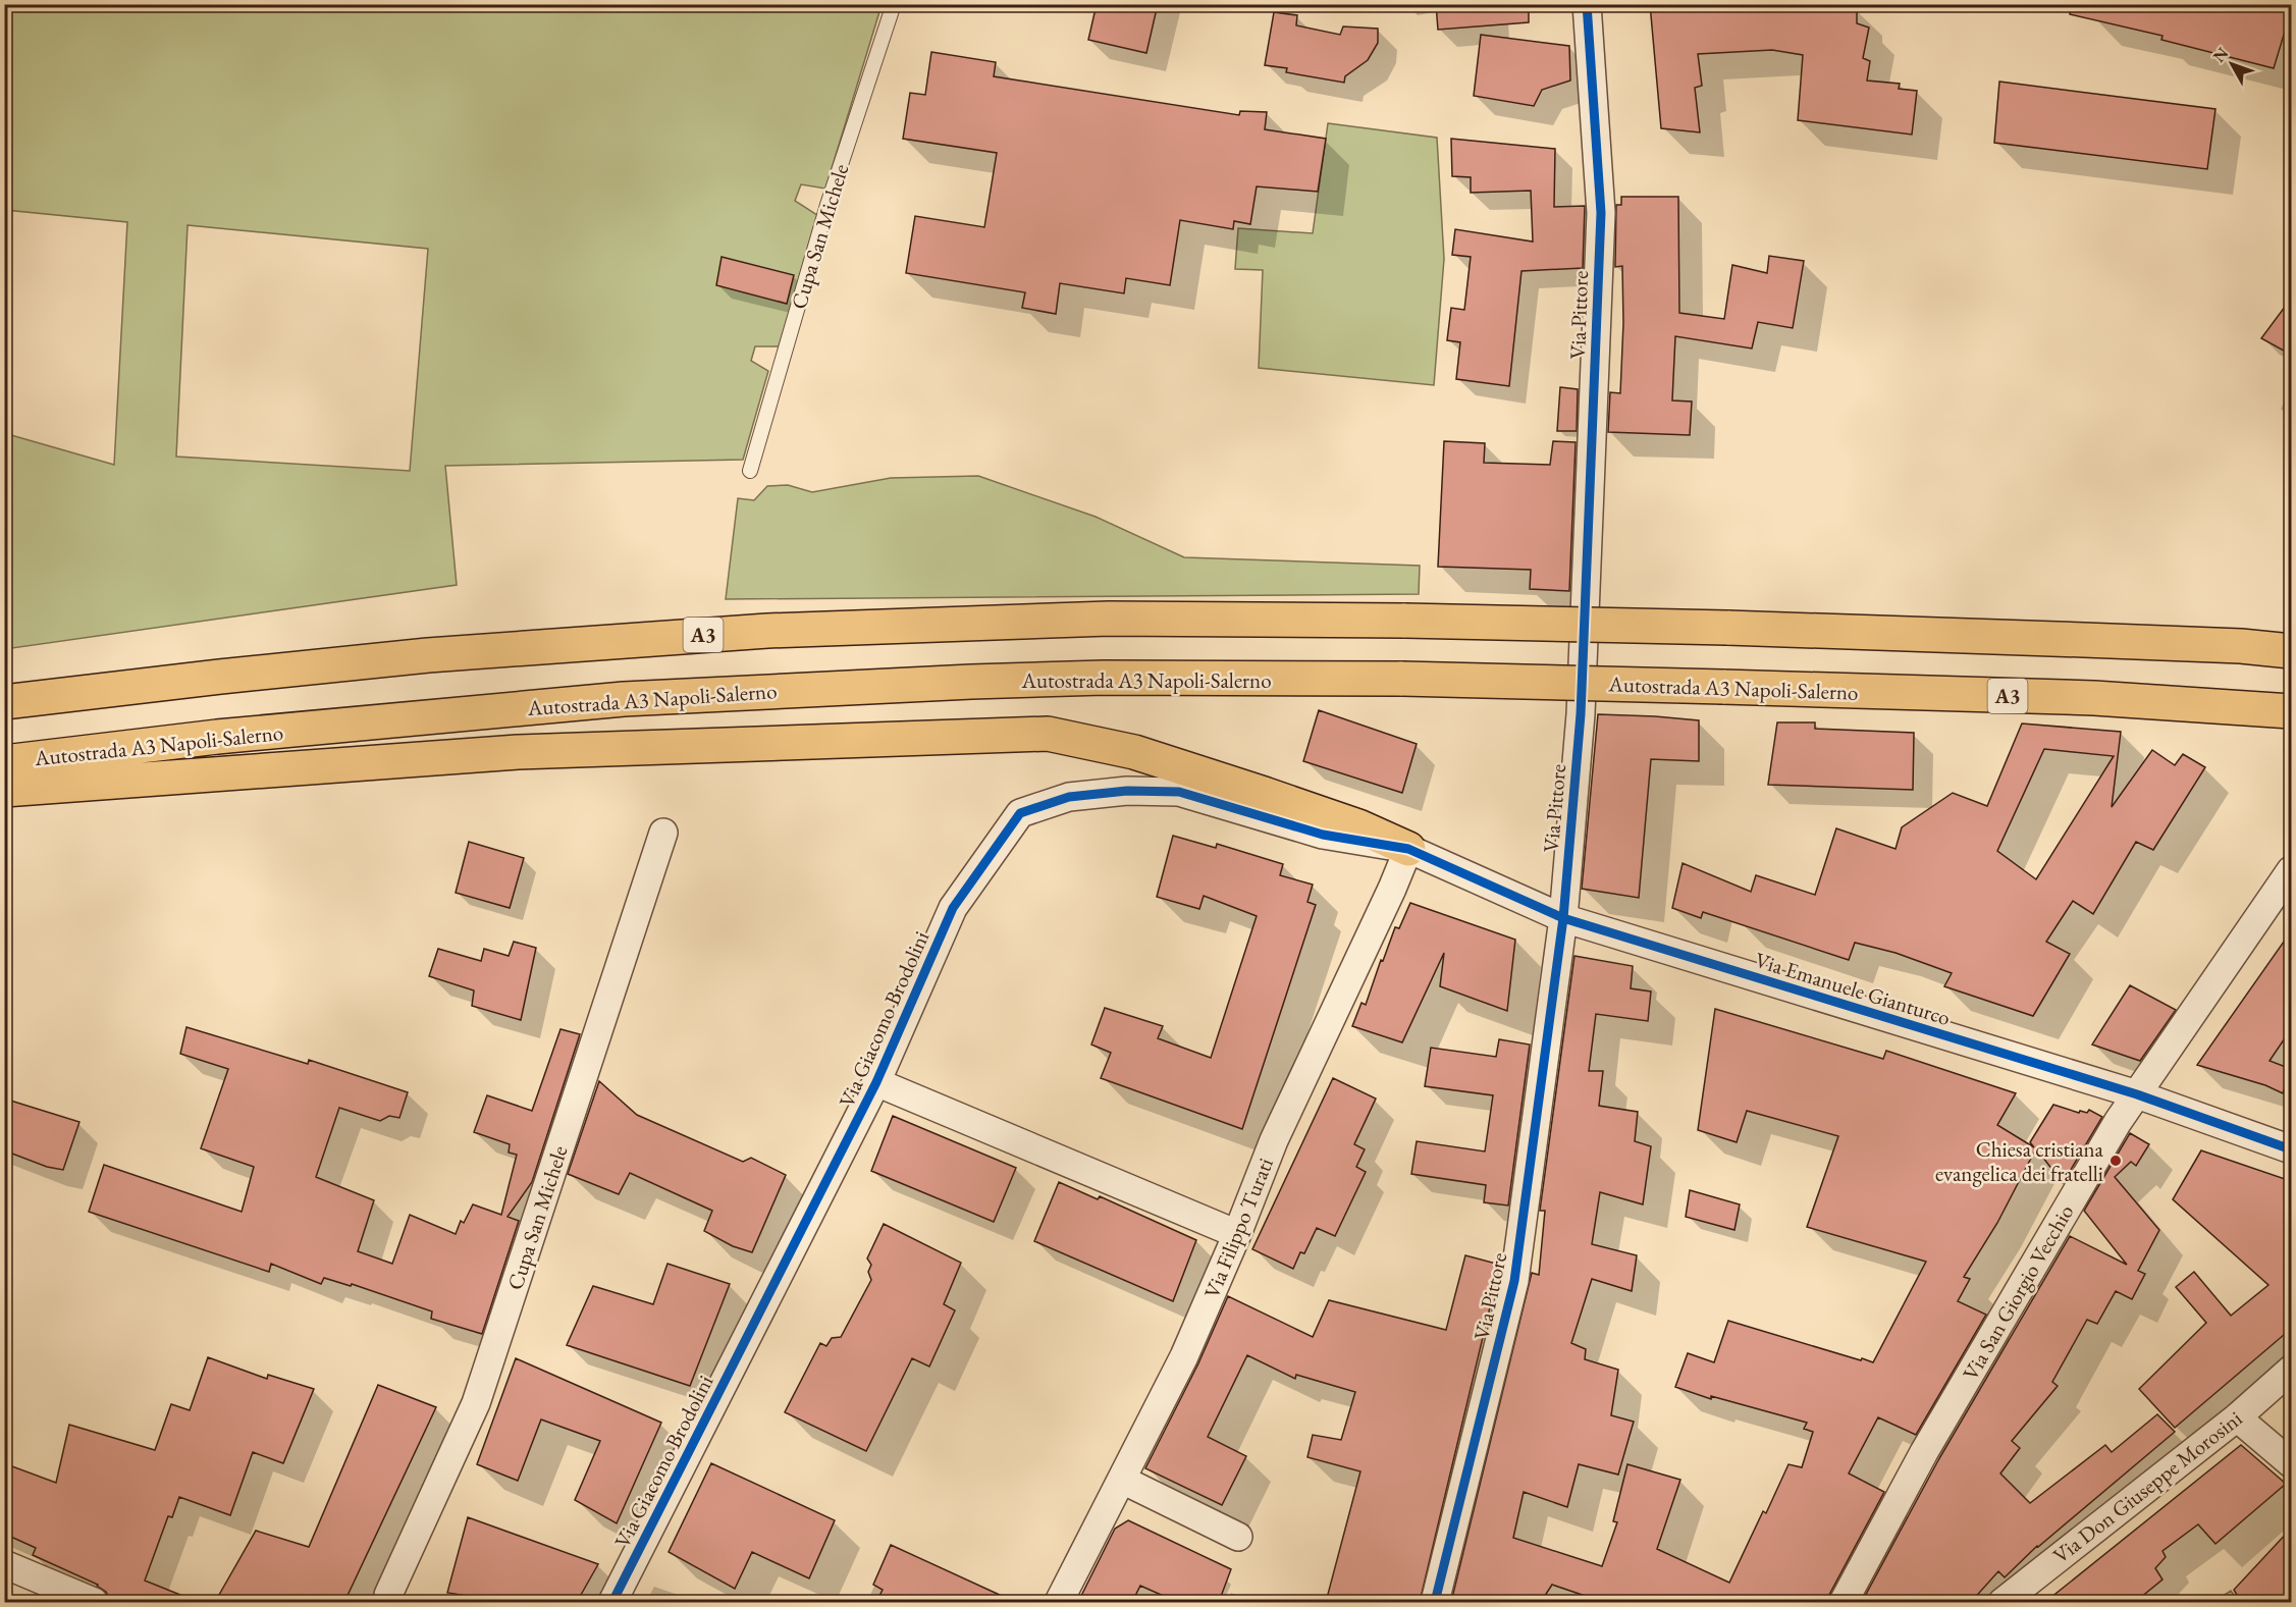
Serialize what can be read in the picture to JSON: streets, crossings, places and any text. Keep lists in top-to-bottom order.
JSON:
{
  "streets": {
    "highway": ["A3", "Autostrada A3 Napoli-Salerno"],
    "street": [
      "Cupa San Michele",
      "Via Pittore",
      "Via Emanuele Gianturco",
      "Via Giacomo Brodolini",
      "Via Filippo Turati",
      "Via San Giorgio Vecchio",
      "Via Don Giuseppe Morosini"
    ]
  },
  "crossings": [
    ["Via Pittore", "Via Emanuele Gianturco"],
    ["Via Emanuele Gianturco", "Via Giacomo Brodolini"],
    ["Via Emanuele Gianturco", "Via Filippo Turati"],
    ["Via Emanuele Gianturco", "Via San Giorgio Vecchio"],
    ["Via Giacomo Brodolini", "Via Filippo Turati"]
  ],
  "places": ["Chiesa cristiana evangelica dei fratelli"],
  "north": "top left"
}
